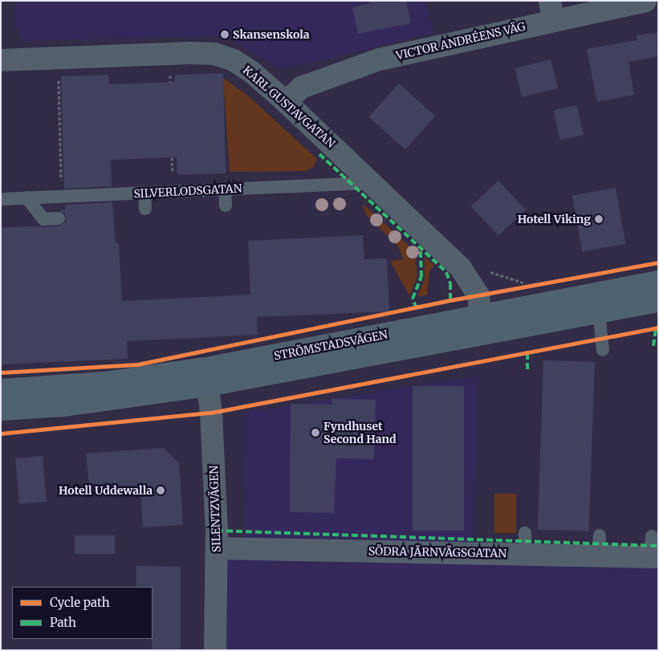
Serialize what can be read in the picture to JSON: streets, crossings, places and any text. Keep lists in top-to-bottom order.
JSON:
{
  "streets": {
    "main road": ["STRÖMSTADSVÄGEN"],
    "street": [
      "VICTOR ANDRÉENS VÄG",
      "KARL GUSTAVGATAN",
      "SILENTZVÄGEN",
      "SÖDRA JÄRNVÄGSGATAN"
    ],
    "lane": ["SILVERLODSGATAN"]
  },
  "crossings": [
    ["VICTOR ANDRÉENS VÄG", "KARL GUSTAVGATAN"],
    ["KARL GUSTAVGATAN", "SILVERLODSGATAN"],
    ["KARL GUSTAVGATAN", "STRÖMSTADSVÄGEN"],
    ["STRÖMSTADSVÄGEN", "SILENTZVÄGEN"],
    ["SILENTZVÄGEN", "SÖDRA JÄRNVÄGSGATAN"]
  ],
  "places": [
    "Skansenskola",
    "Hotell Viking",
    "Fyndhuset Second Hand",
    "Hotell Uddewalla"
  ],
  "legend": ["Cycle path", "Path"]
}
